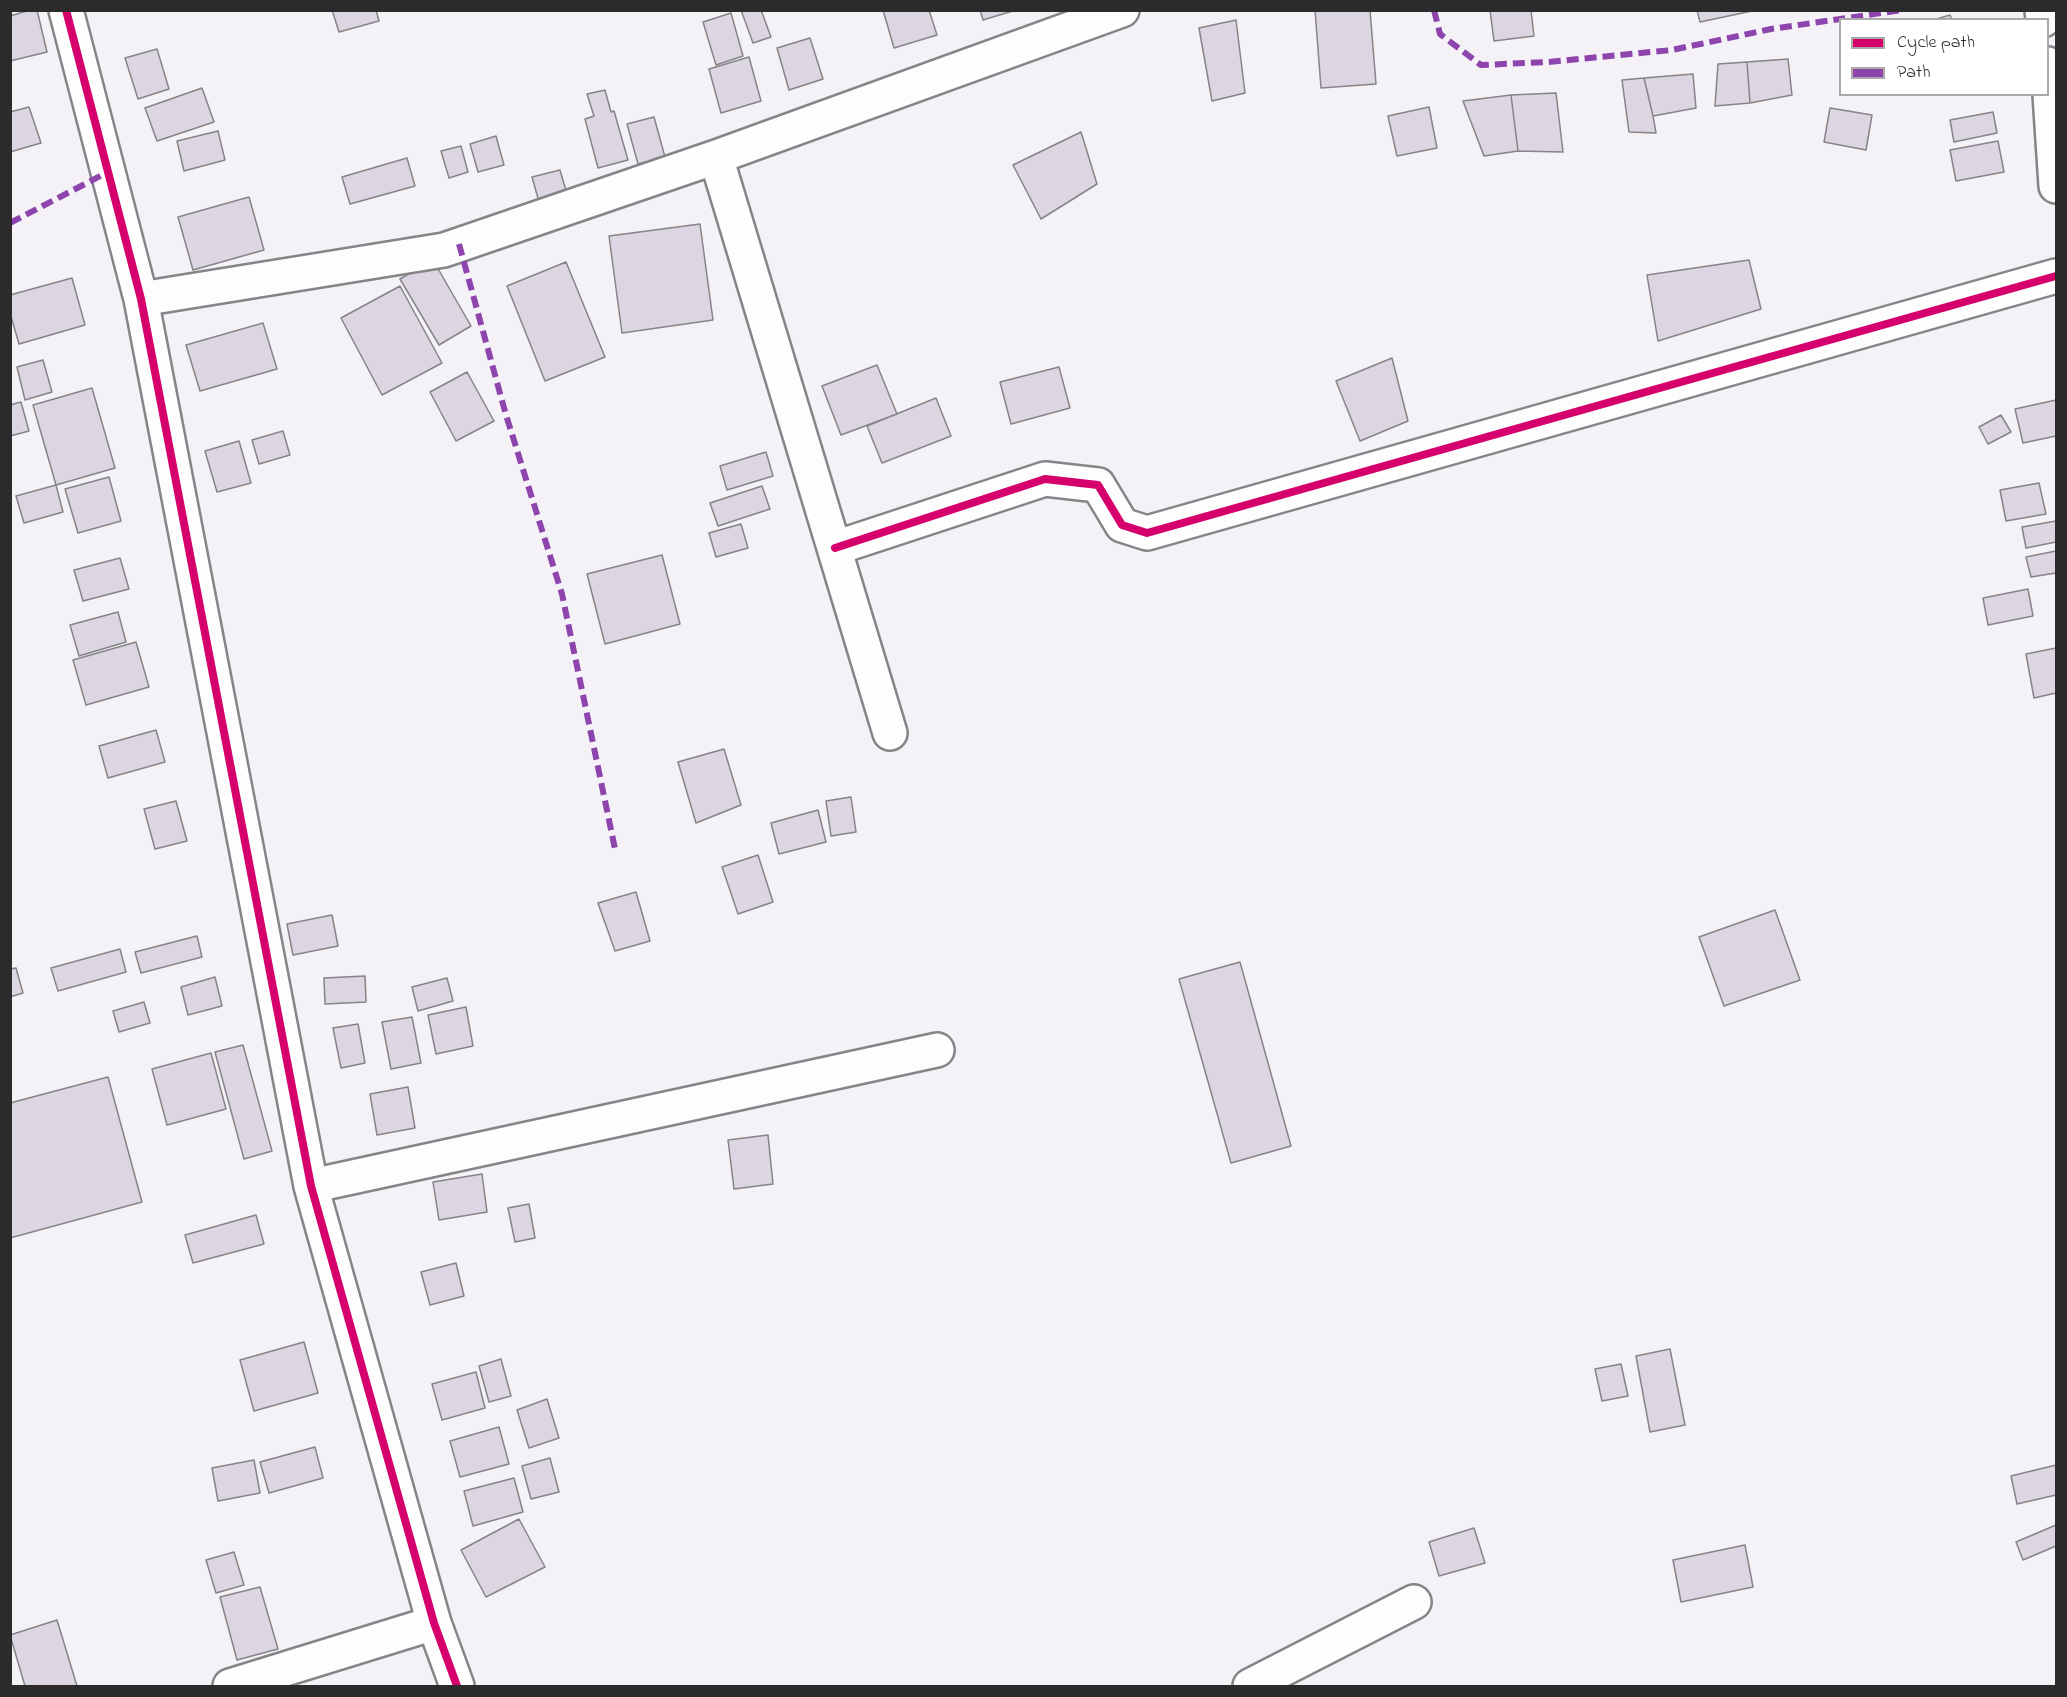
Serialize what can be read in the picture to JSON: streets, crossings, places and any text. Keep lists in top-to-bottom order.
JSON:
{
  "legend": ["Cycle path", "Path"]
}
